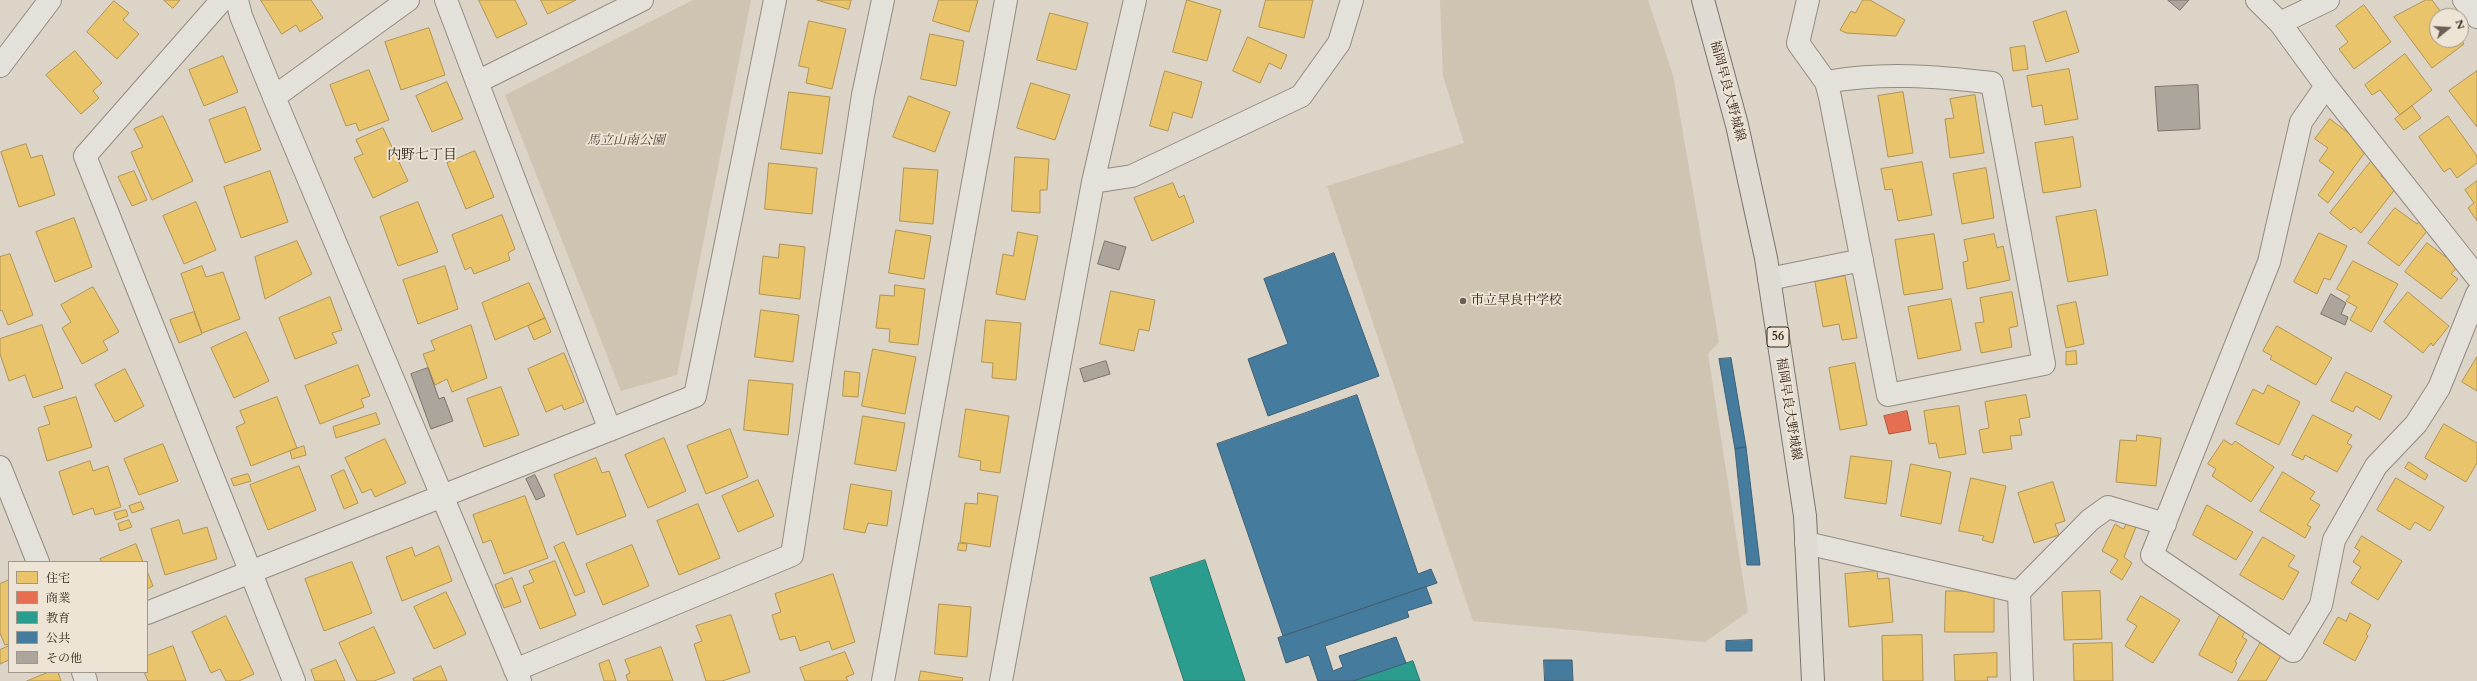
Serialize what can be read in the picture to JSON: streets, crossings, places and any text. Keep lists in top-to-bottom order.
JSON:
{
  "streets": {
    "main road": ["福岡早良大野城線", "56"]
  },
  "districts": ["内野七丁目"],
  "parks": ["馬立山南公園"],
  "places": ["市立早良中学校"],
  "legend": [
    "住宅",
    "商業",
    "教育",
    "公共",
    "その他"
  ],
  "north": "right"
}
